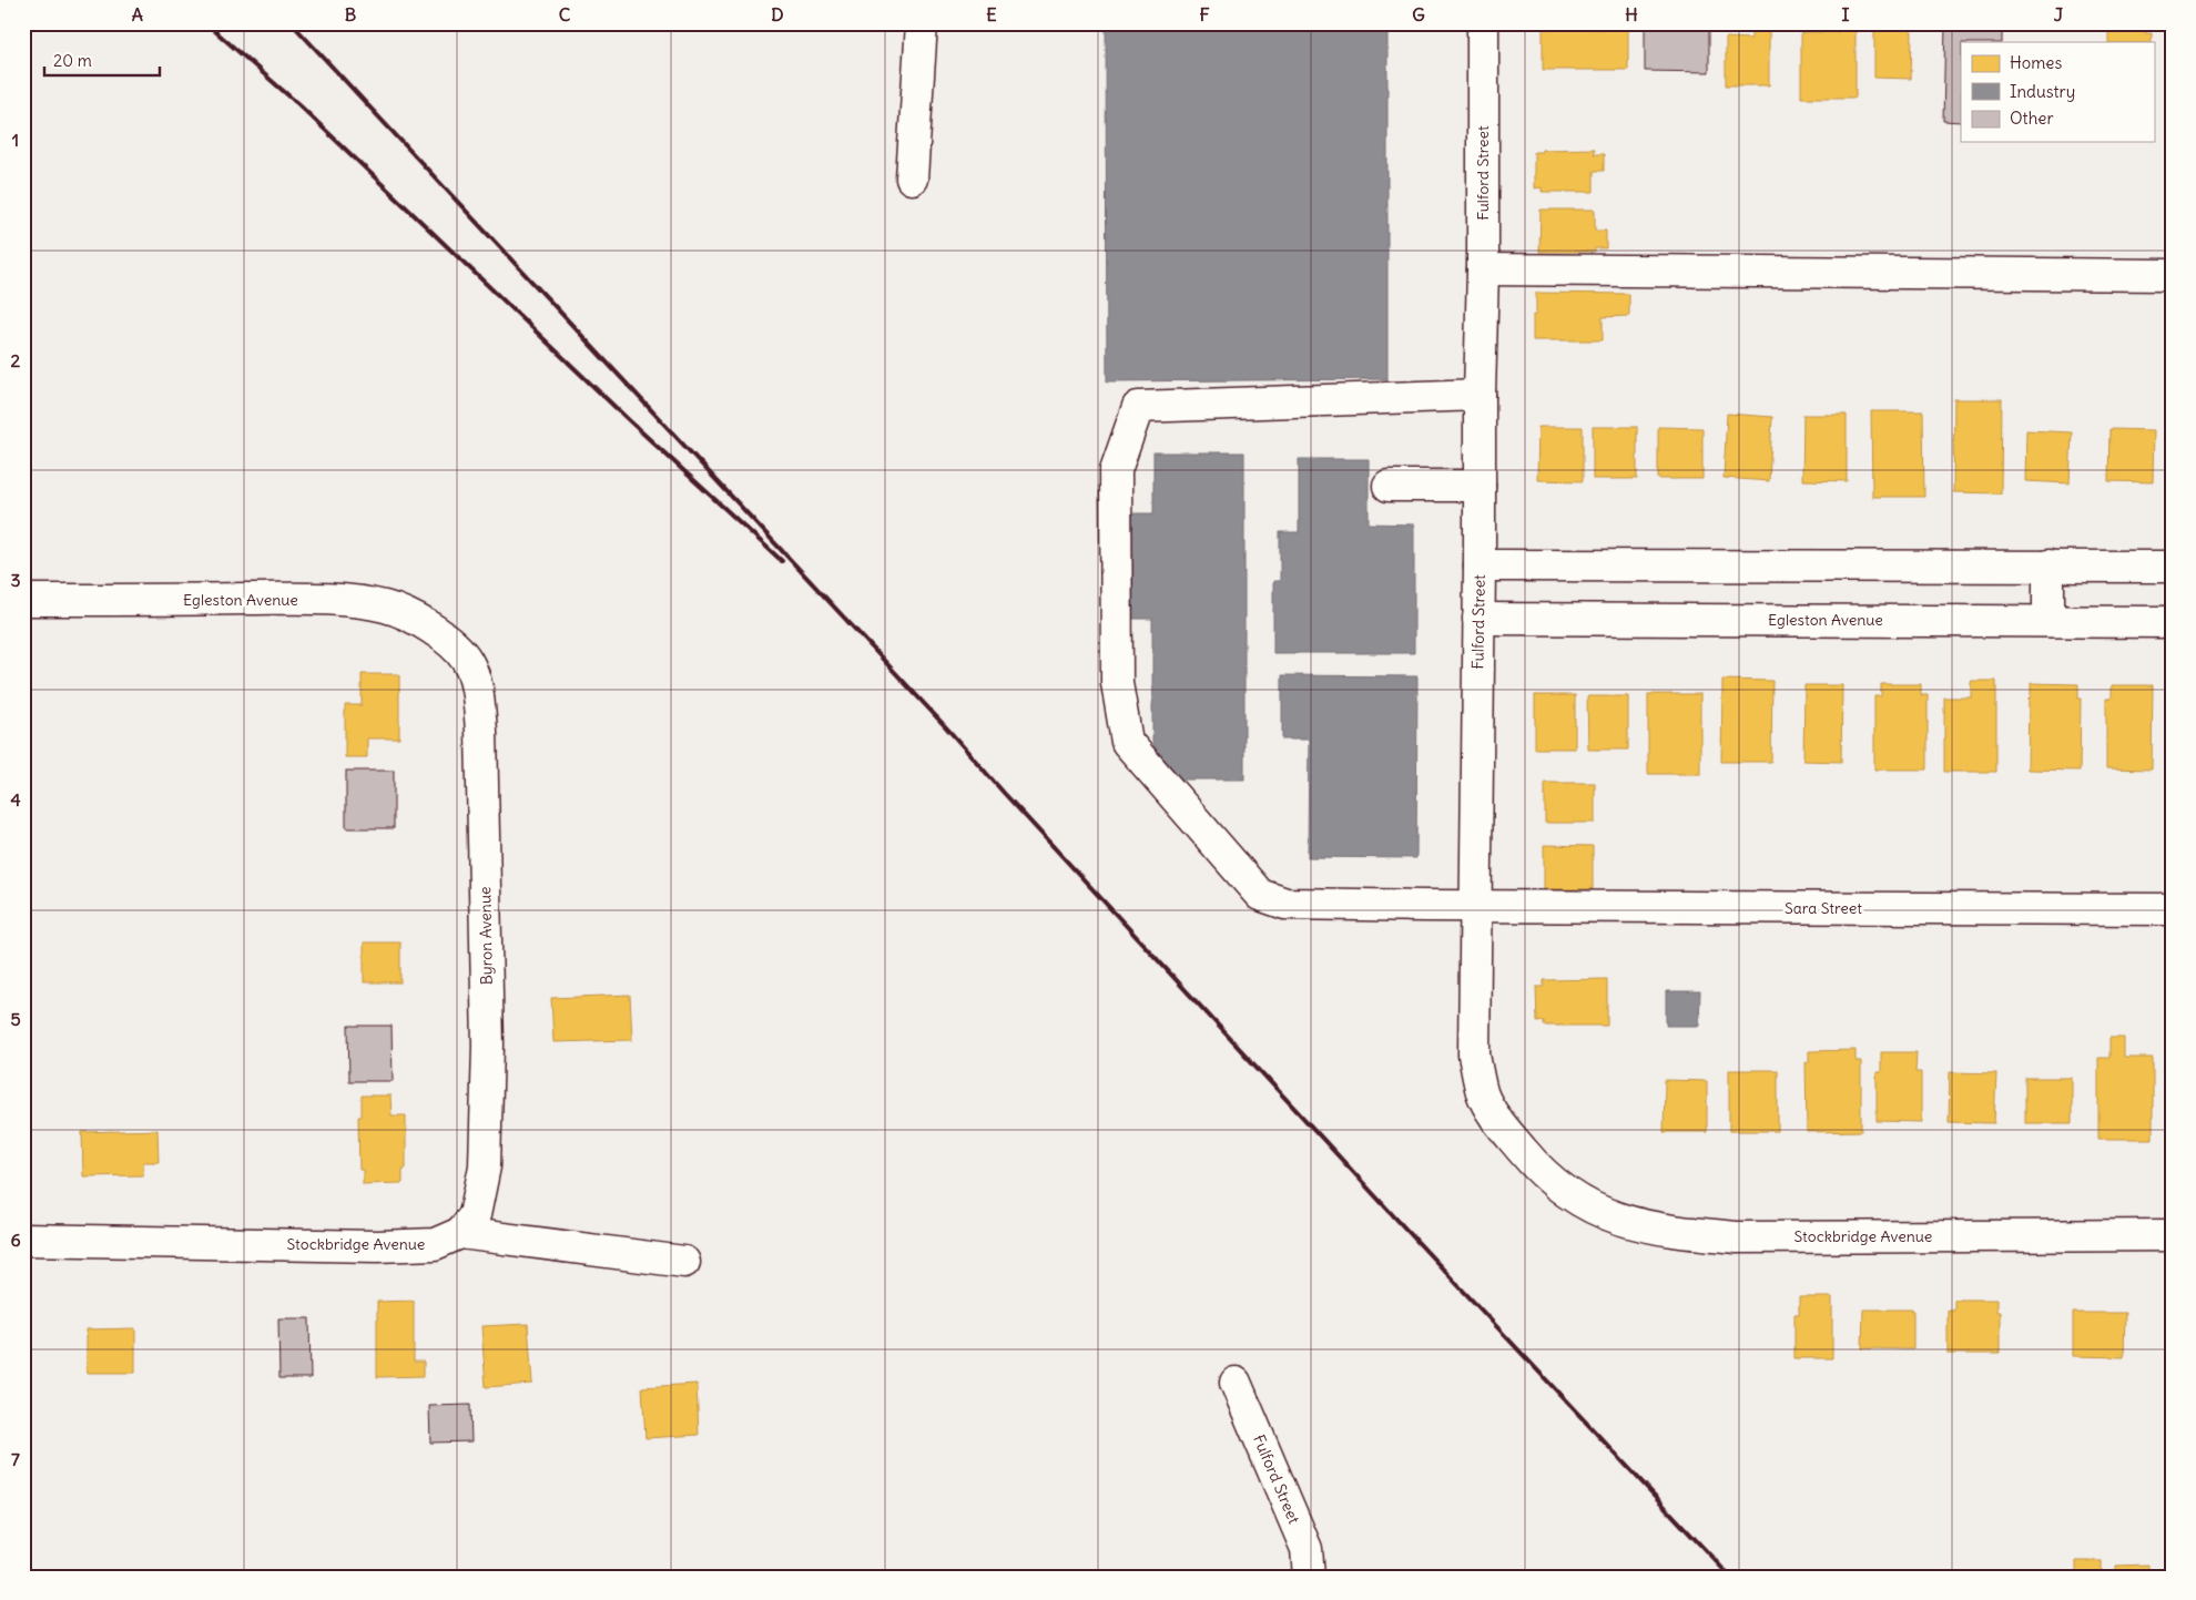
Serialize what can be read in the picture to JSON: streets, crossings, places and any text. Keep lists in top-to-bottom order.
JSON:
{
  "streets": {
    "street": [
      "Fulford Street",
      "Egleston Avenue",
      "Sara Street",
      "Byron Avenue",
      "Stockbridge Avenue"
    ]
  },
  "crossings": [
    ["Fulford Street", "Egleston Avenue"],
    ["Fulford Street", "Sara Street"],
    ["Fulford Street", "Stockbridge Avenue"],
    ["Egleston Avenue", "Byron Avenue"],
    ["Byron Avenue", "Stockbridge Avenue"]
  ],
  "legend": ["Homes", "Industry", "Other"],
  "scale_bar": "20 m",
  "grid": {
    "columns": [
      "A",
      "B",
      "C",
      "D",
      "E",
      "F",
      "G",
      "H",
      "I",
      "J"
    ],
    "rows": [
      "1",
      "2",
      "3",
      "4",
      "5",
      "6",
      "7"
    ]
  }
}
